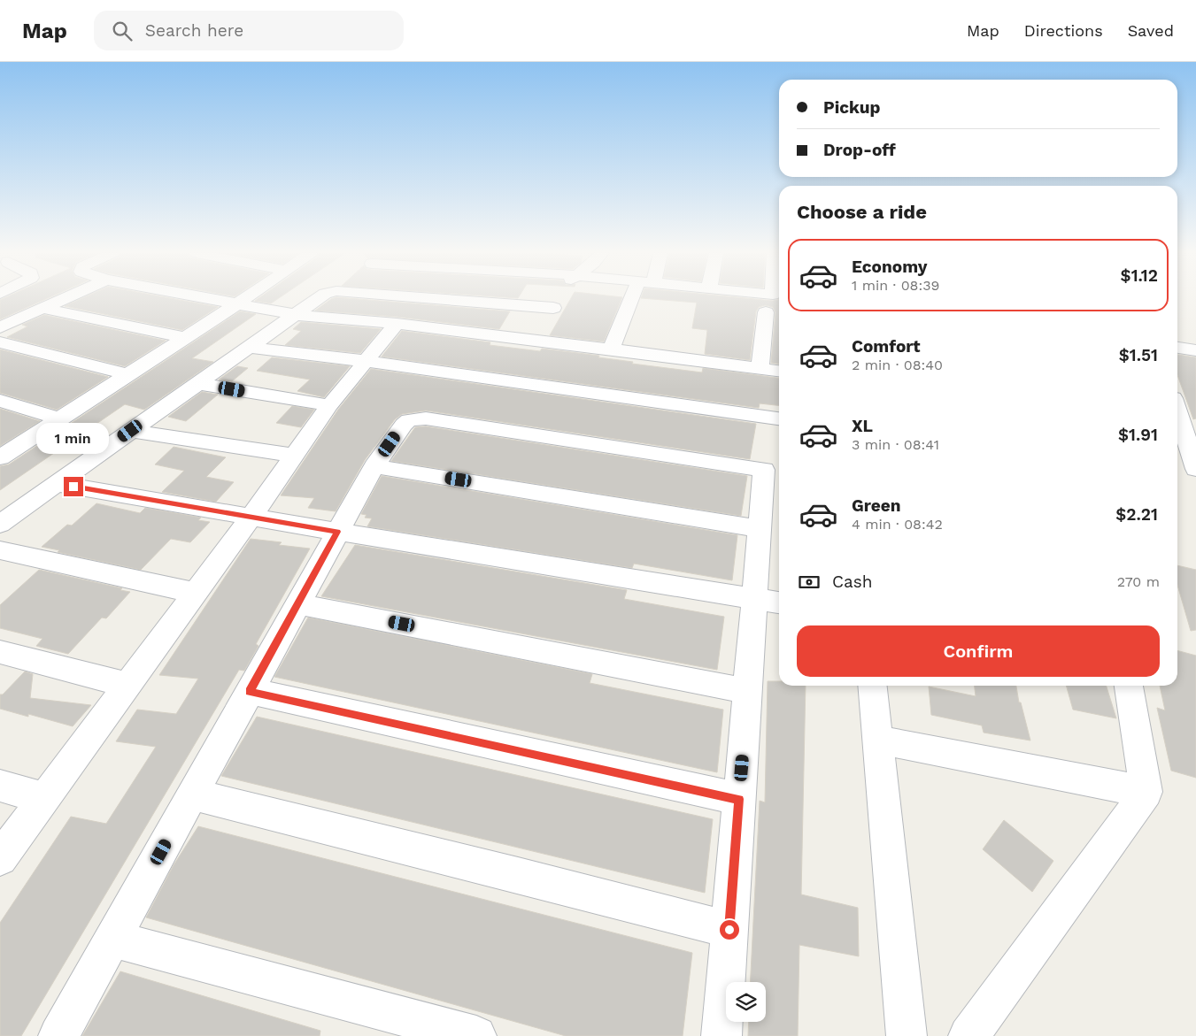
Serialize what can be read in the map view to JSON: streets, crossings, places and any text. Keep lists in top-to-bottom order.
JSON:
{
  "page": {
    "header": "Map",
    "search": "Search here",
    "nav": ["Map", "Directions", "Saved"],
    "banner": ["Pickup", "Drop-off"],
    "heading": "Choose a ride",
    "list": [
      {
        "name": "Economy",
        "note": "1 min · 08:39",
        "value": "$1.12"
      },
      {
        "name": "Comfort",
        "note": "2 min · 08:40",
        "value": "$1.51"
      },
      {
        "name": "XL",
        "note": "3 min · 08:41",
        "value": "$1.91"
      },
      {
        "name": "Green",
        "note": "4 min · 08:42",
        "value": "$2.21"
      }
    ],
    "bubble": "1 min",
    "pay": ["Cash", "270 m"],
    "buttons": "Confirm"
  }
}
